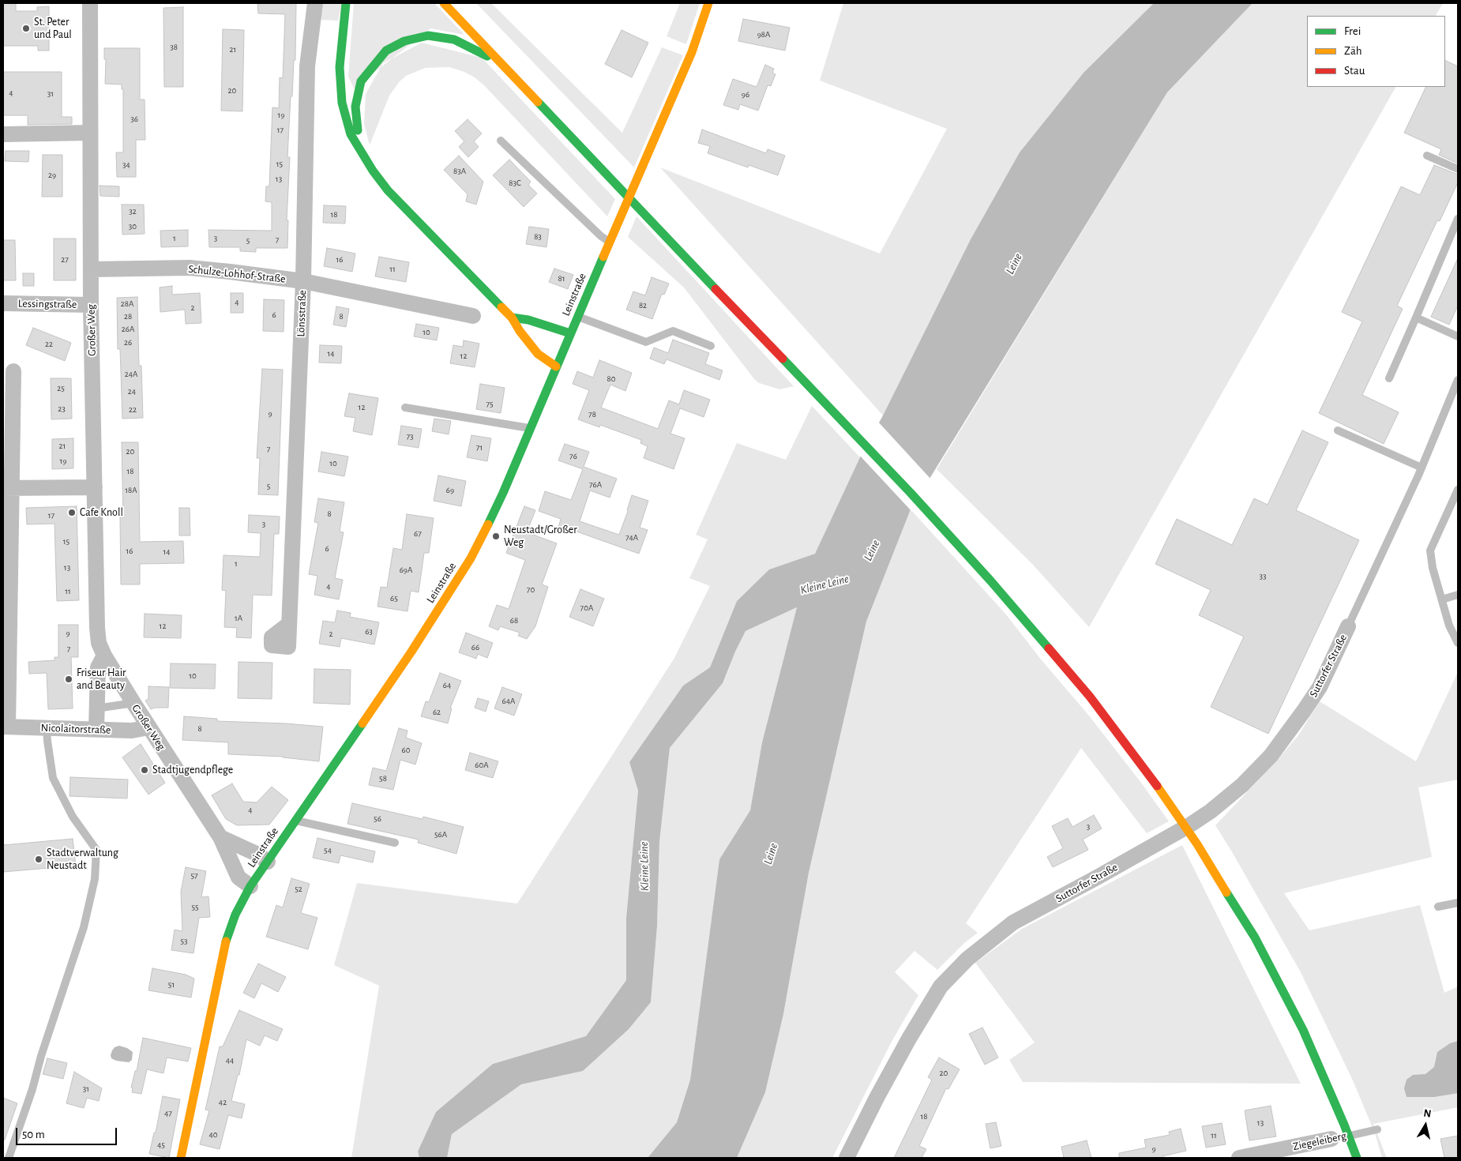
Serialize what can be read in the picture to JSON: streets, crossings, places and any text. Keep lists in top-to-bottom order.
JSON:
{
  "streets": {
    "main road": ["Leinstraße"],
    "street": [
      "Schulze-Lohhof-Straße",
      "Lessingstraße",
      "Lönsstraße",
      "Großer Weg",
      "Suttorfer Straße",
      "Nicolaitorstraße",
      "Ziegeleiberg"
    ]
  },
  "crossings": [
    ["Schulze-Lohhof-Straße", "Lönsstraße"],
    ["Schulze-Lohhof-Straße", "Großer Weg"],
    ["Leinstraße", "Großer Weg"],
    ["Lessingstraße", "Großer Weg"],
    ["Großer Weg", "Nicolaitorstraße"]
  ],
  "water": ["Leine", "Kleine Leine"],
  "places": [
    "St. Peter und Paul",
    "Cafe Knoll",
    "Neustadt/Großer Weg",
    "Friseur Hair and Beauty",
    "Stadtjugendpflege",
    "Stadtverwaltung Neustadt"
  ],
  "house_numbers": [
    "98A",
    "38",
    "21",
    "20",
    "4",
    "31",
    "96",
    "19",
    "36",
    "17",
    "15",
    "34",
    "83A",
    "29",
    "13",
    "83C",
    "32",
    "18",
    "30",
    "83",
    "1",
    "3",
    "7",
    "5",
    "27",
    "16",
    "11",
    "81",
    "4",
    "28A",
    "82",
    "2",
    "6",
    "28",
    "8",
    "26A",
    "10",
    "26",
    "22",
    "14",
    "12",
    "24A",
    "80",
    "25",
    "24",
    "75",
    "12",
    "23",
    "22",
    "9",
    "78",
    "73",
    "21",
    "71",
    "7",
    "20",
    "76",
    "19",
    "10",
    "18",
    "76A",
    "5",
    "18A",
    "69",
    "8",
    "17",
    "3",
    "67",
    "74A",
    "15",
    "6",
    "16",
    "14",
    "1",
    "13",
    "69A",
    "33",
    "4",
    "70",
    "11",
    "65",
    "70A",
    "1A",
    "68",
    "12",
    "63",
    "9",
    "2",
    "66",
    "7",
    "10",
    "64",
    "64A",
    "62",
    "8",
    "60",
    "60A",
    "58",
    "4",
    "56",
    "3",
    "56A",
    "54",
    "57",
    "52",
    "55",
    "53",
    "51",
    "44",
    "20",
    "31",
    "42",
    "47",
    "18",
    "13",
    "40",
    "11",
    "45",
    "9"
  ],
  "legend": ["Frei", "Zäh", "Stau"],
  "scale_bar": "50 m",
  "north": "top"
}
